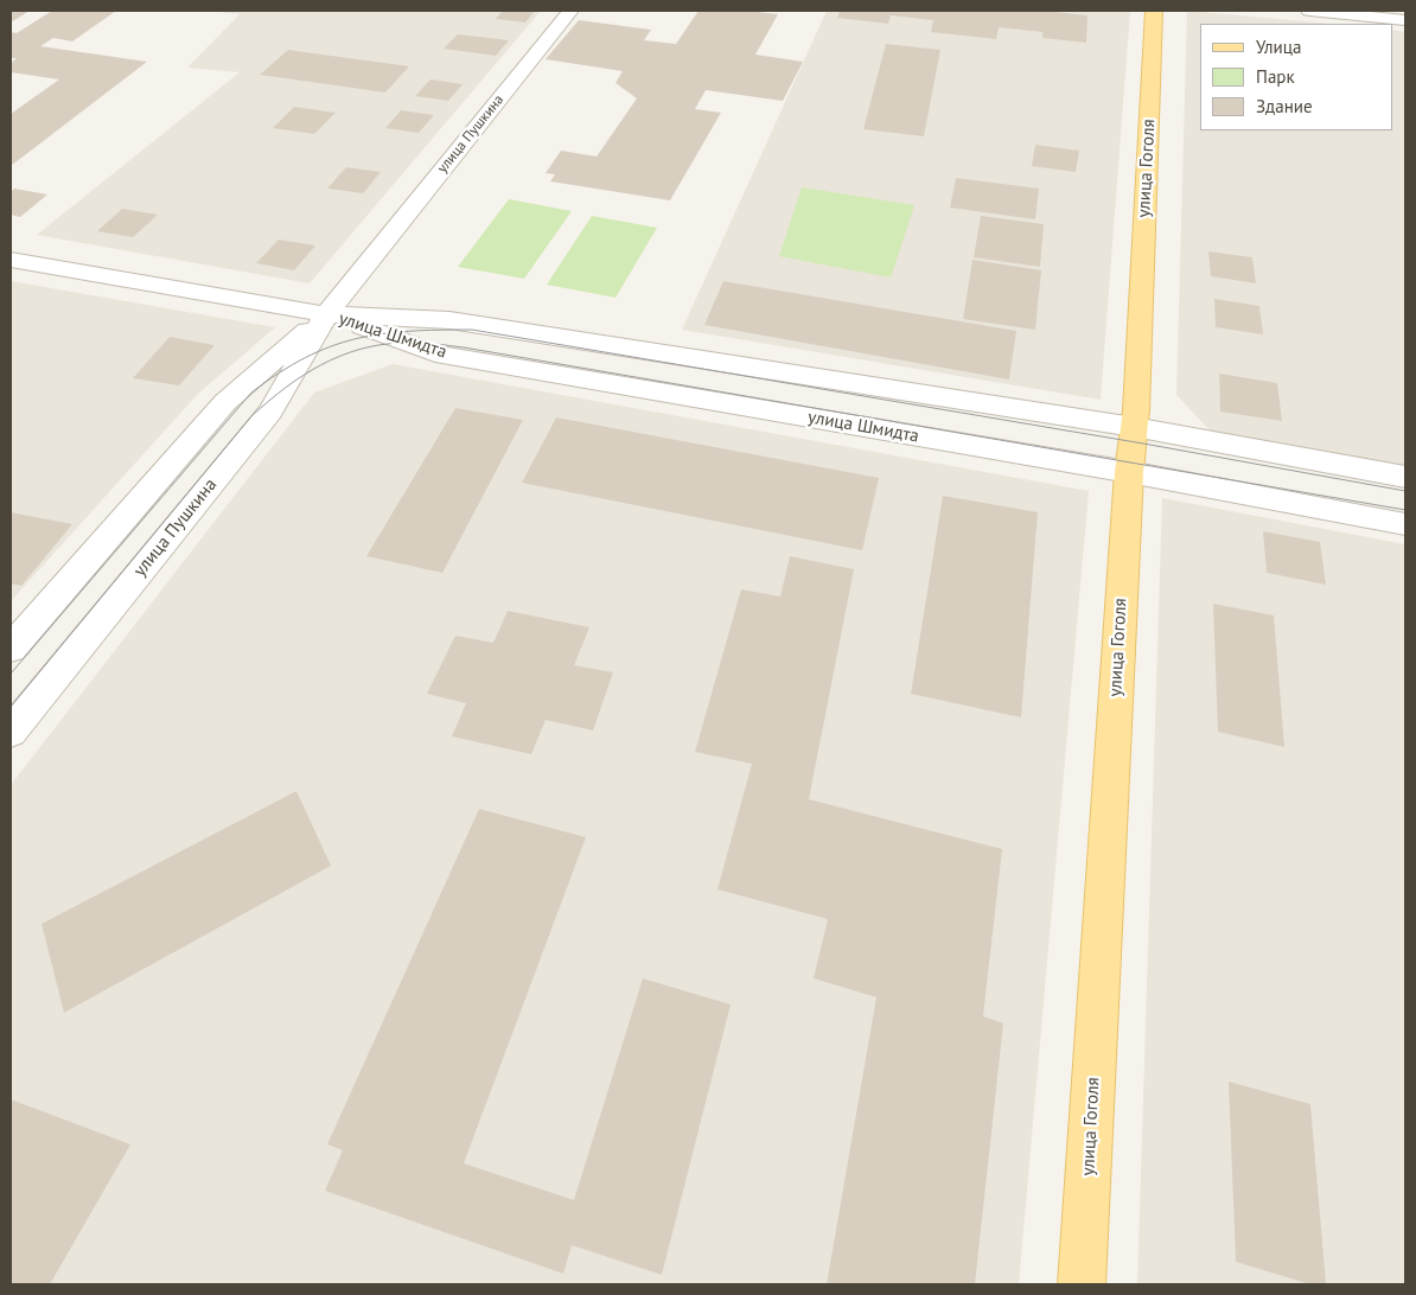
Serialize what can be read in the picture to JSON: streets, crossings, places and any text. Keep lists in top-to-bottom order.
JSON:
{
  "streets": {
    "main road": ["улица Гоголя"],
    "street": ["улица Пушкина", "улица Шмидта"]
  },
  "crossings": [
    ["улица Пушкина", "улица Шмидта"],
    ["улица Гоголя", "улица Шмидта"]
  ],
  "legend": ["Улица", "Парк", "Здание"]
}
